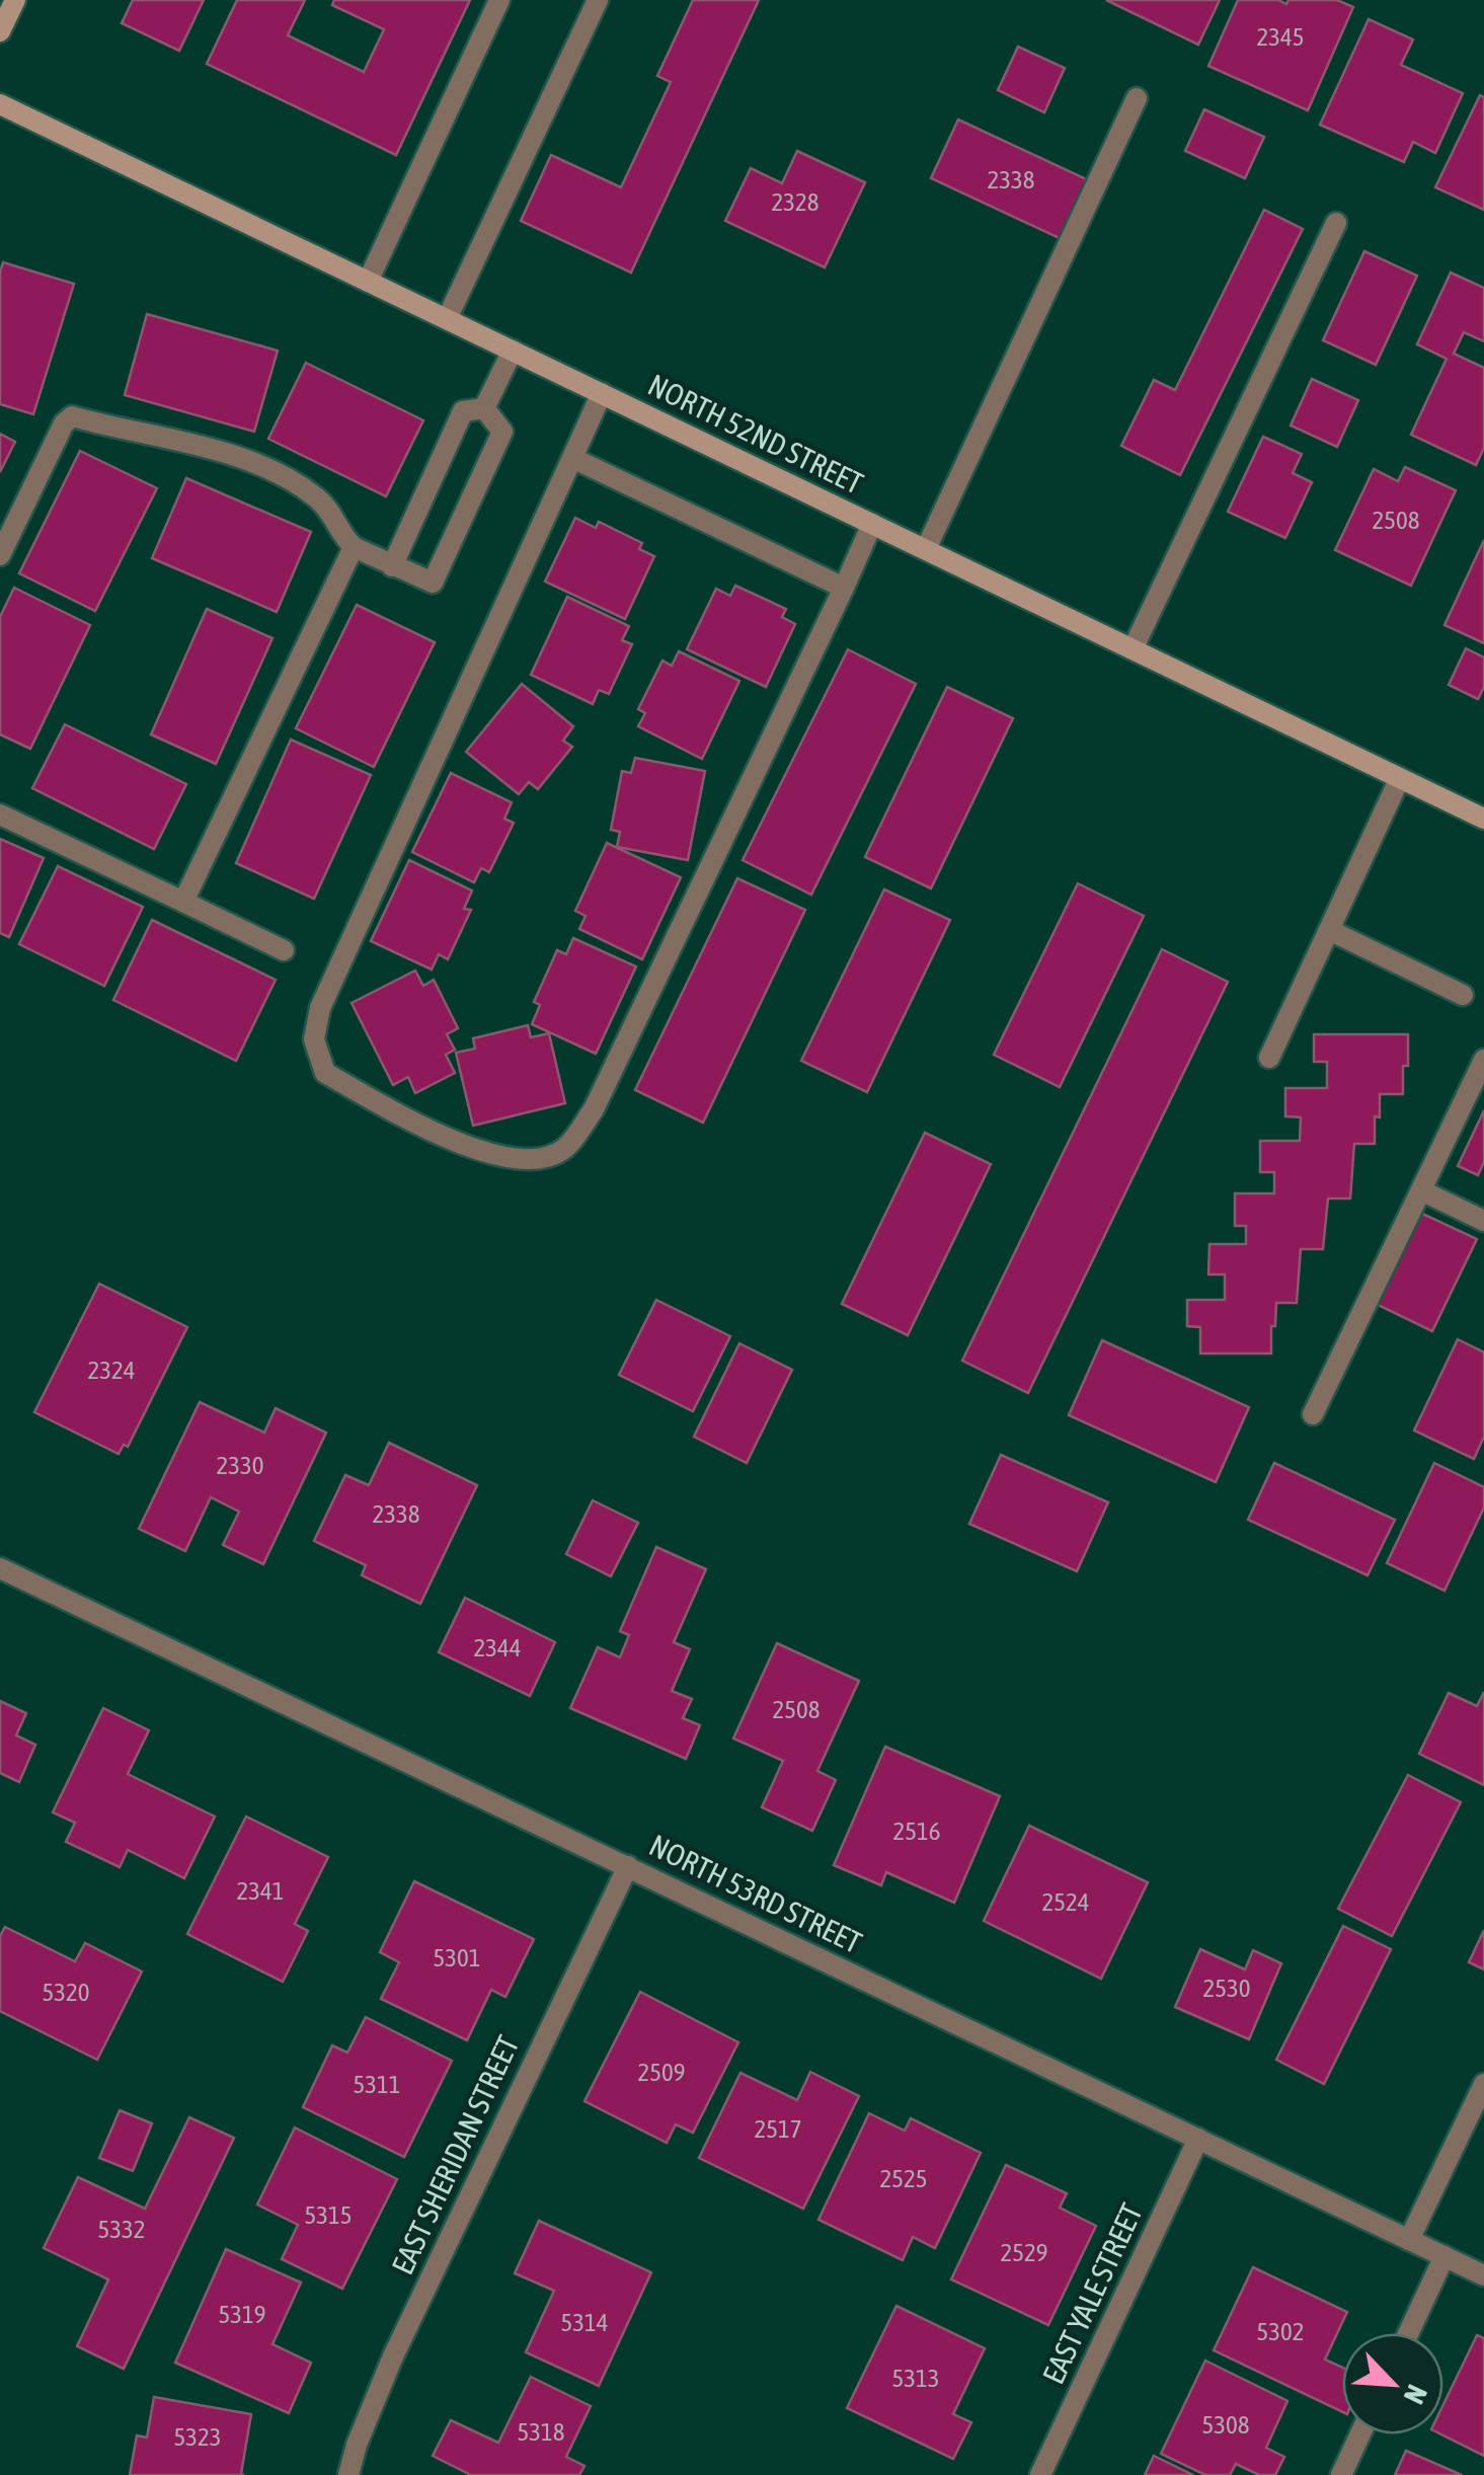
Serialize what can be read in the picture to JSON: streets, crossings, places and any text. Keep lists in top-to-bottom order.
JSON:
{
  "streets": {
    "main road": ["NORTH 52ND STREET"],
    "street": ["NORTH 53RD STREET", "EAST SHERIDAN STREET", "EAST YALE STREET"]
  },
  "crossings": [
    ["NORTH 53RD STREET", "EAST SHERIDAN STREET"],
    ["NORTH 53RD STREET", "EAST YALE STREET"]
  ],
  "house_numbers": [
    "2345",
    "2338",
    "2328",
    "2508",
    "2324",
    "2330",
    "2338",
    "2344",
    "2508",
    "2516",
    "2341",
    "2524",
    "5301",
    "2530",
    "5320",
    "2509",
    "5311",
    "2517",
    "2525",
    "5315",
    "5332",
    "2529",
    "5319",
    "5314",
    "5302",
    "5313",
    "5308",
    "5318",
    "5323"
  ],
  "north": "bottom right"
}
